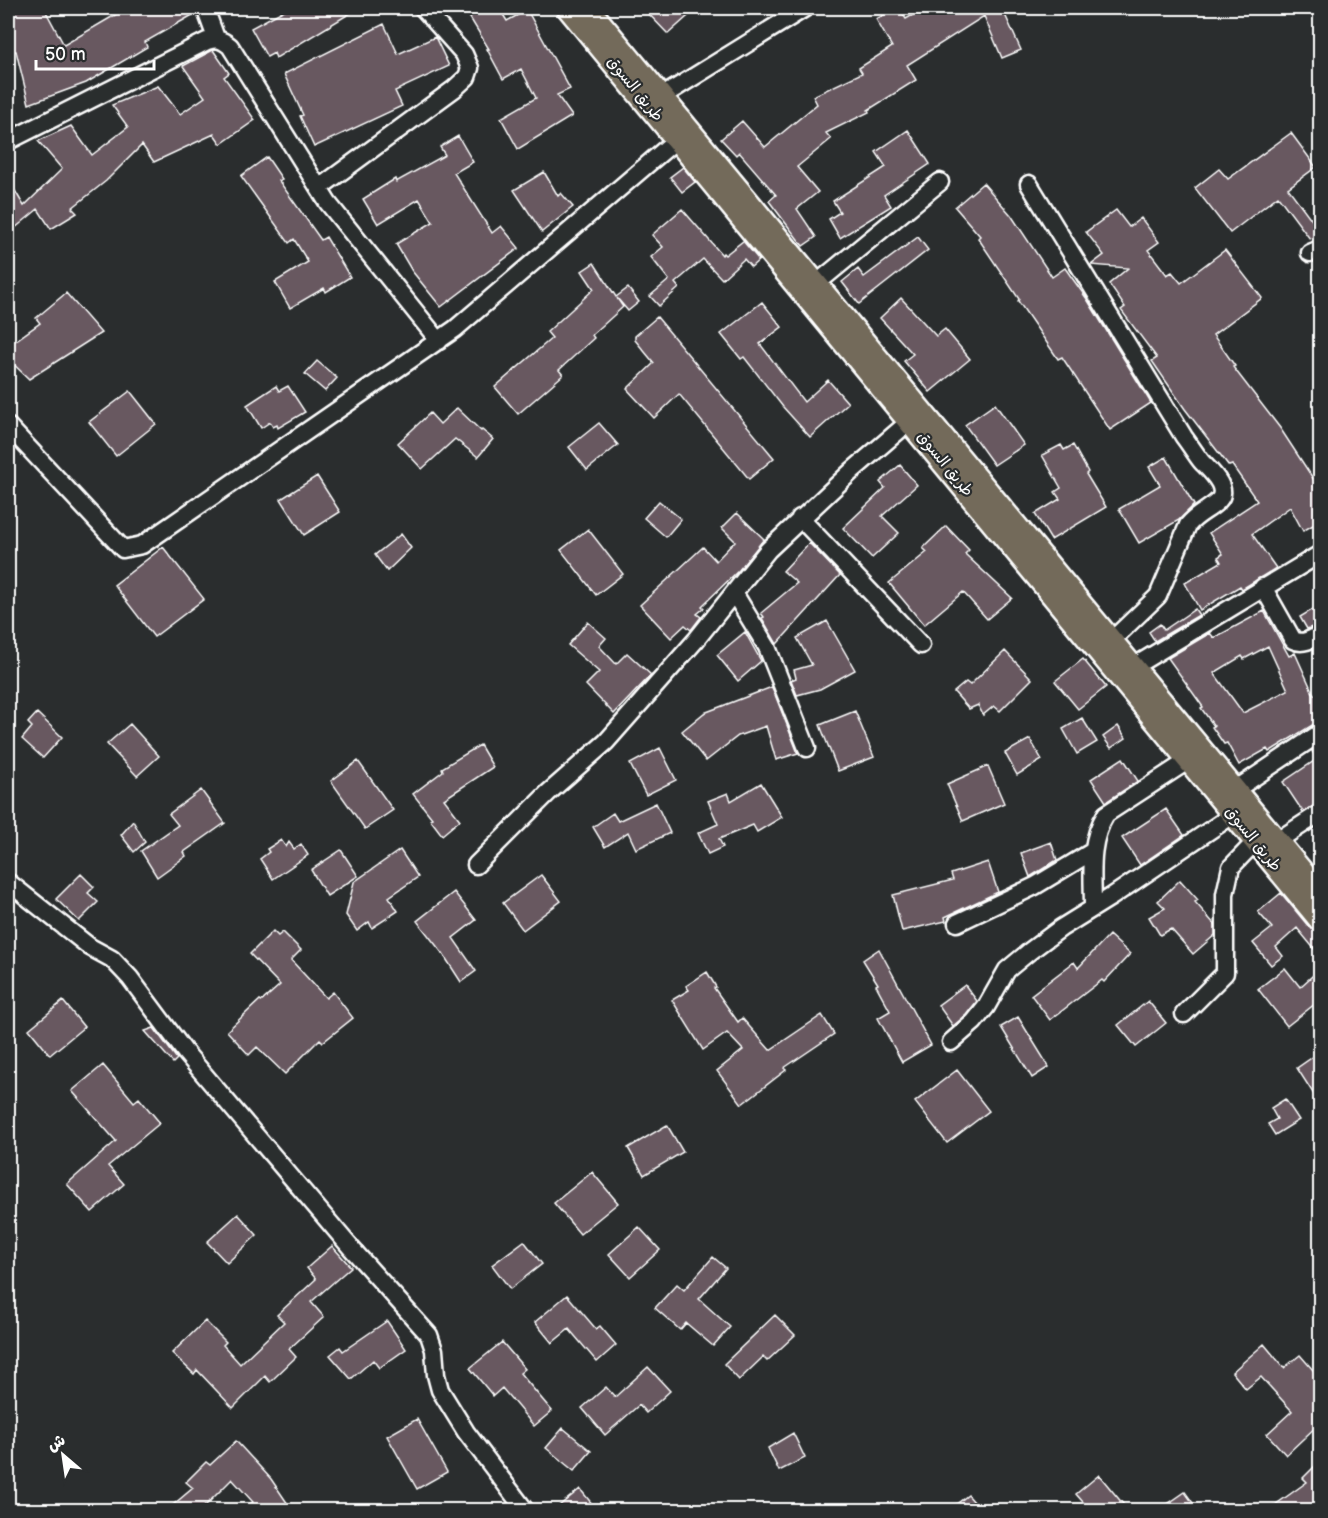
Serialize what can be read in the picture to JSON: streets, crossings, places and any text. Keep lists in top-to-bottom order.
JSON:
{
  "streets": {
    "main road": ["طريق السوق"]
  },
  "scale_bar": "50 m",
  "north": "top left"
}
